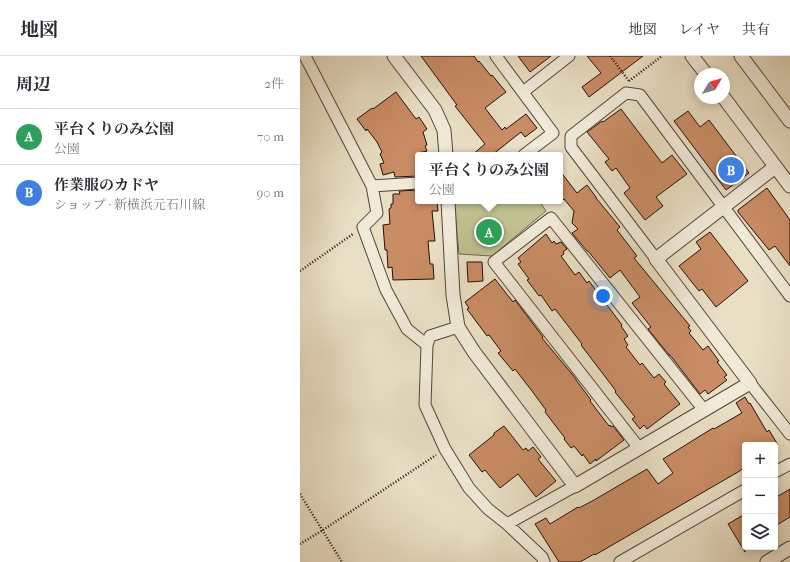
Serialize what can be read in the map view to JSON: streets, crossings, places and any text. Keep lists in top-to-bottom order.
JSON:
{
  "north": "top right",
  "page": {
    "header": "地図",
    "nav": ["地図", "レイヤ", "共有"],
    "heading": ["周辺", "2件"],
    "list": [
      {
        "mark": "A",
        "name": "平台くりのみ公園",
        "note": "公園",
        "value": "70 m"
      },
      {
        "mark": "B",
        "name": "作業服のカドヤ",
        "note": "ショップ · 新横浜元石川線",
        "value": "90 m"
      }
    ],
    "popup": ["平台くりのみ公園", "公園"],
    "pins": ["B", "A"],
    "map_buttons": ["+", "−"]
  }
}
